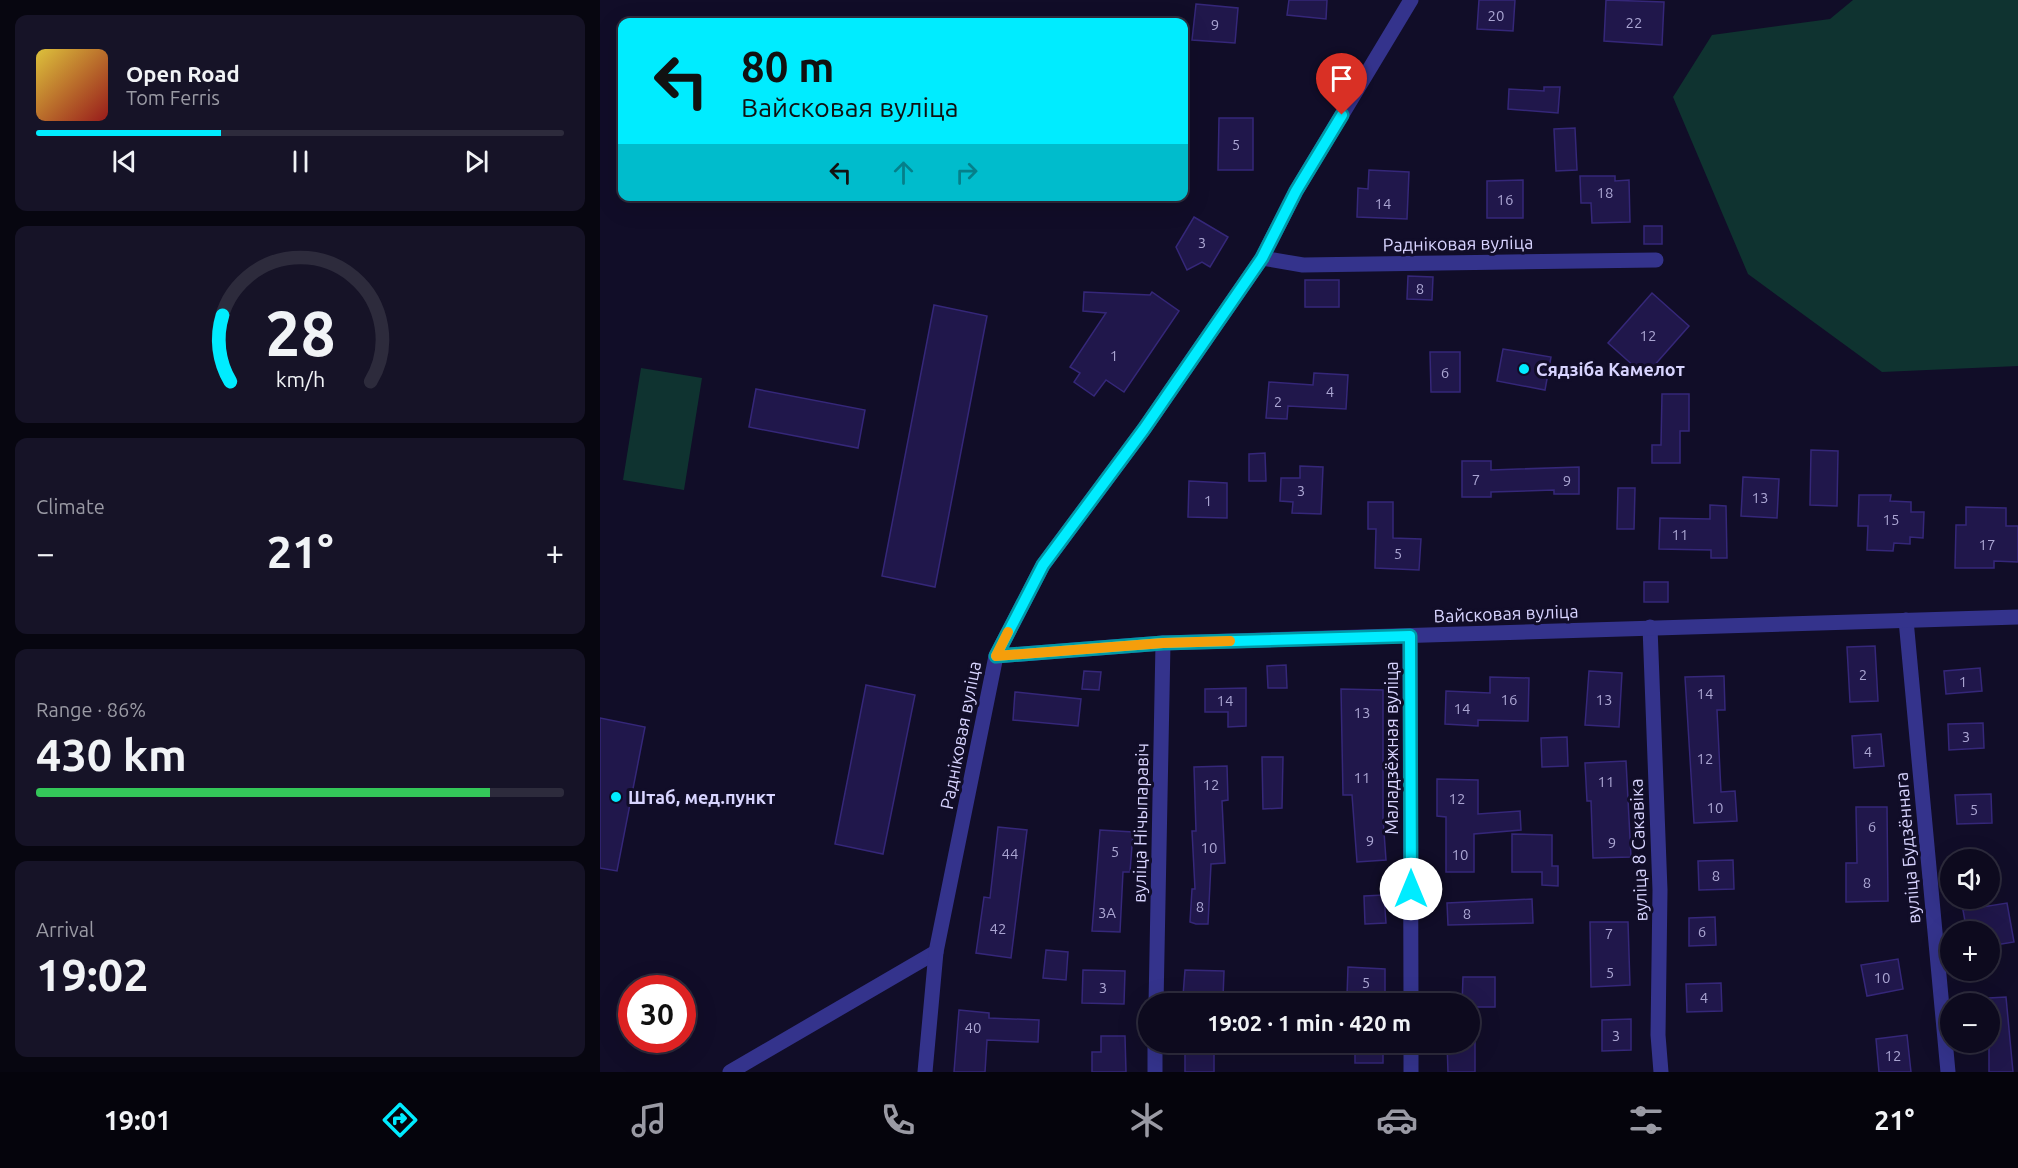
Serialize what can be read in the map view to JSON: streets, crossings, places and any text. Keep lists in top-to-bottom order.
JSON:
{
  "streets": {
    "street": [
      "Радніковая вуліца",
      "Вайсковая вуліца",
      "Маладзёжная вуліца",
      "вуліца Нічыпаравіч",
      "вуліца Будзённага",
      "вуліца 8 Сакавіка"
    ]
  },
  "crossings": [
    ["Радніковая вуліца", "Вайсковая вуліца"],
    ["Вайсковая вуліца", "Маладзёжная вуліца"],
    ["Вайсковая вуліца", "вуліца Нічыпаравіч"],
    ["Вайсковая вуліца", "вуліца Будзённага"],
    ["Вайсковая вуліца", "вуліца 8 Сакавіка"]
  ],
  "places": ["Сядзіба Камелот", "Штаб, мeд.пункт"],
  "house_numbers": [
    "20",
    "22",
    "9",
    "5",
    "18",
    "16",
    "14",
    "3",
    "8",
    "12",
    "1",
    "6",
    "4",
    "2",
    "7",
    "9",
    "3",
    "13",
    "1",
    "15",
    "11",
    "17",
    "5",
    "2",
    "1",
    "14",
    "16",
    "13",
    "14",
    "14",
    "13",
    "3",
    "4",
    "12",
    "11",
    "11",
    "12",
    "12",
    "10",
    "5",
    "6",
    "9",
    "9",
    "10",
    "5",
    "44",
    "10",
    "8",
    "8",
    "8",
    "3А",
    "8",
    "42",
    "6",
    "7",
    "5",
    "10",
    "5",
    "3",
    "4",
    "40",
    "3",
    "12"
  ],
  "page": {
    "turn": ["80 m", "Вайсковая вуліца"],
    "song": ["Open Road", "Tom Ferris"],
    "tile": [
      "Climate",
      ["Range · 86%", "430 km"],
      ["Arrival", "19:02"]
    ],
    "heat": ["−", "21°", "+"],
    "map_buttons": ["+", "−"],
    "limit": "30",
    "trip": "19:02 · 1 min · 420 m",
    "tabs": ["19:01", "21°"],
    "gauge": ["28", "km/h"]
  }
}
